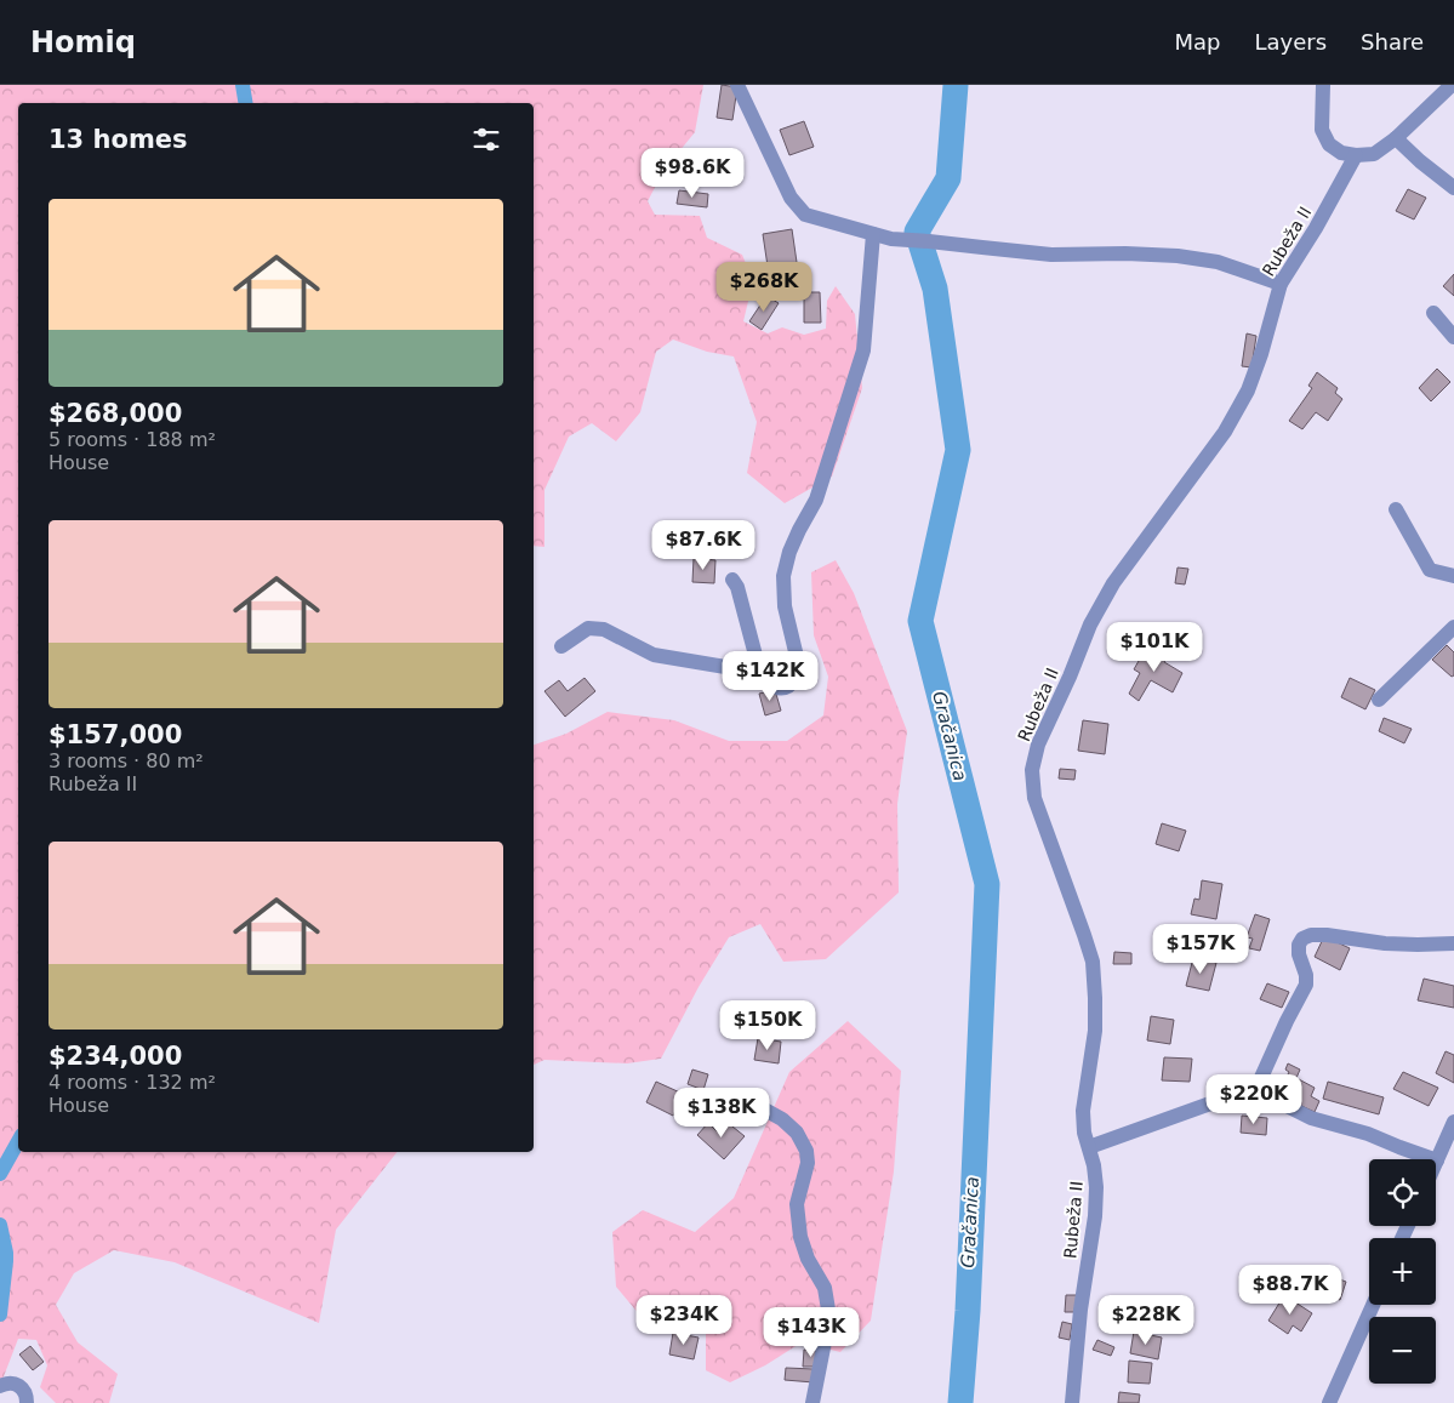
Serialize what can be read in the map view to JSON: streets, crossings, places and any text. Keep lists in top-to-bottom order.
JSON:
{
  "streets": {
    "street": ["Rubeža II"]
  },
  "water": ["Gračanica"],
  "page": {
    "header": "Homiq",
    "nav": ["Map", "Layers", "Share"],
    "heading": "13 homes",
    "price": [
      "$98.6K",
      "$268K",
      "$87.6K",
      "$101K",
      "$142K",
      "$157K",
      "$150K",
      "$220K",
      "$138K",
      "$88.7K",
      "$234K",
      "$228K",
      "$143K"
    ],
    "list": [
      {
        "name": "$268,000",
        "note": "5 rooms · 188 m² · House"
      },
      {
        "name": "$157,000",
        "note": "3 rooms · 80 m² · Rubeža II"
      },
      {
        "name": "$234,000",
        "note": "4 rooms · 132 m² · House"
      }
    ],
    "map_buttons": ["+", "−"]
  }
}
